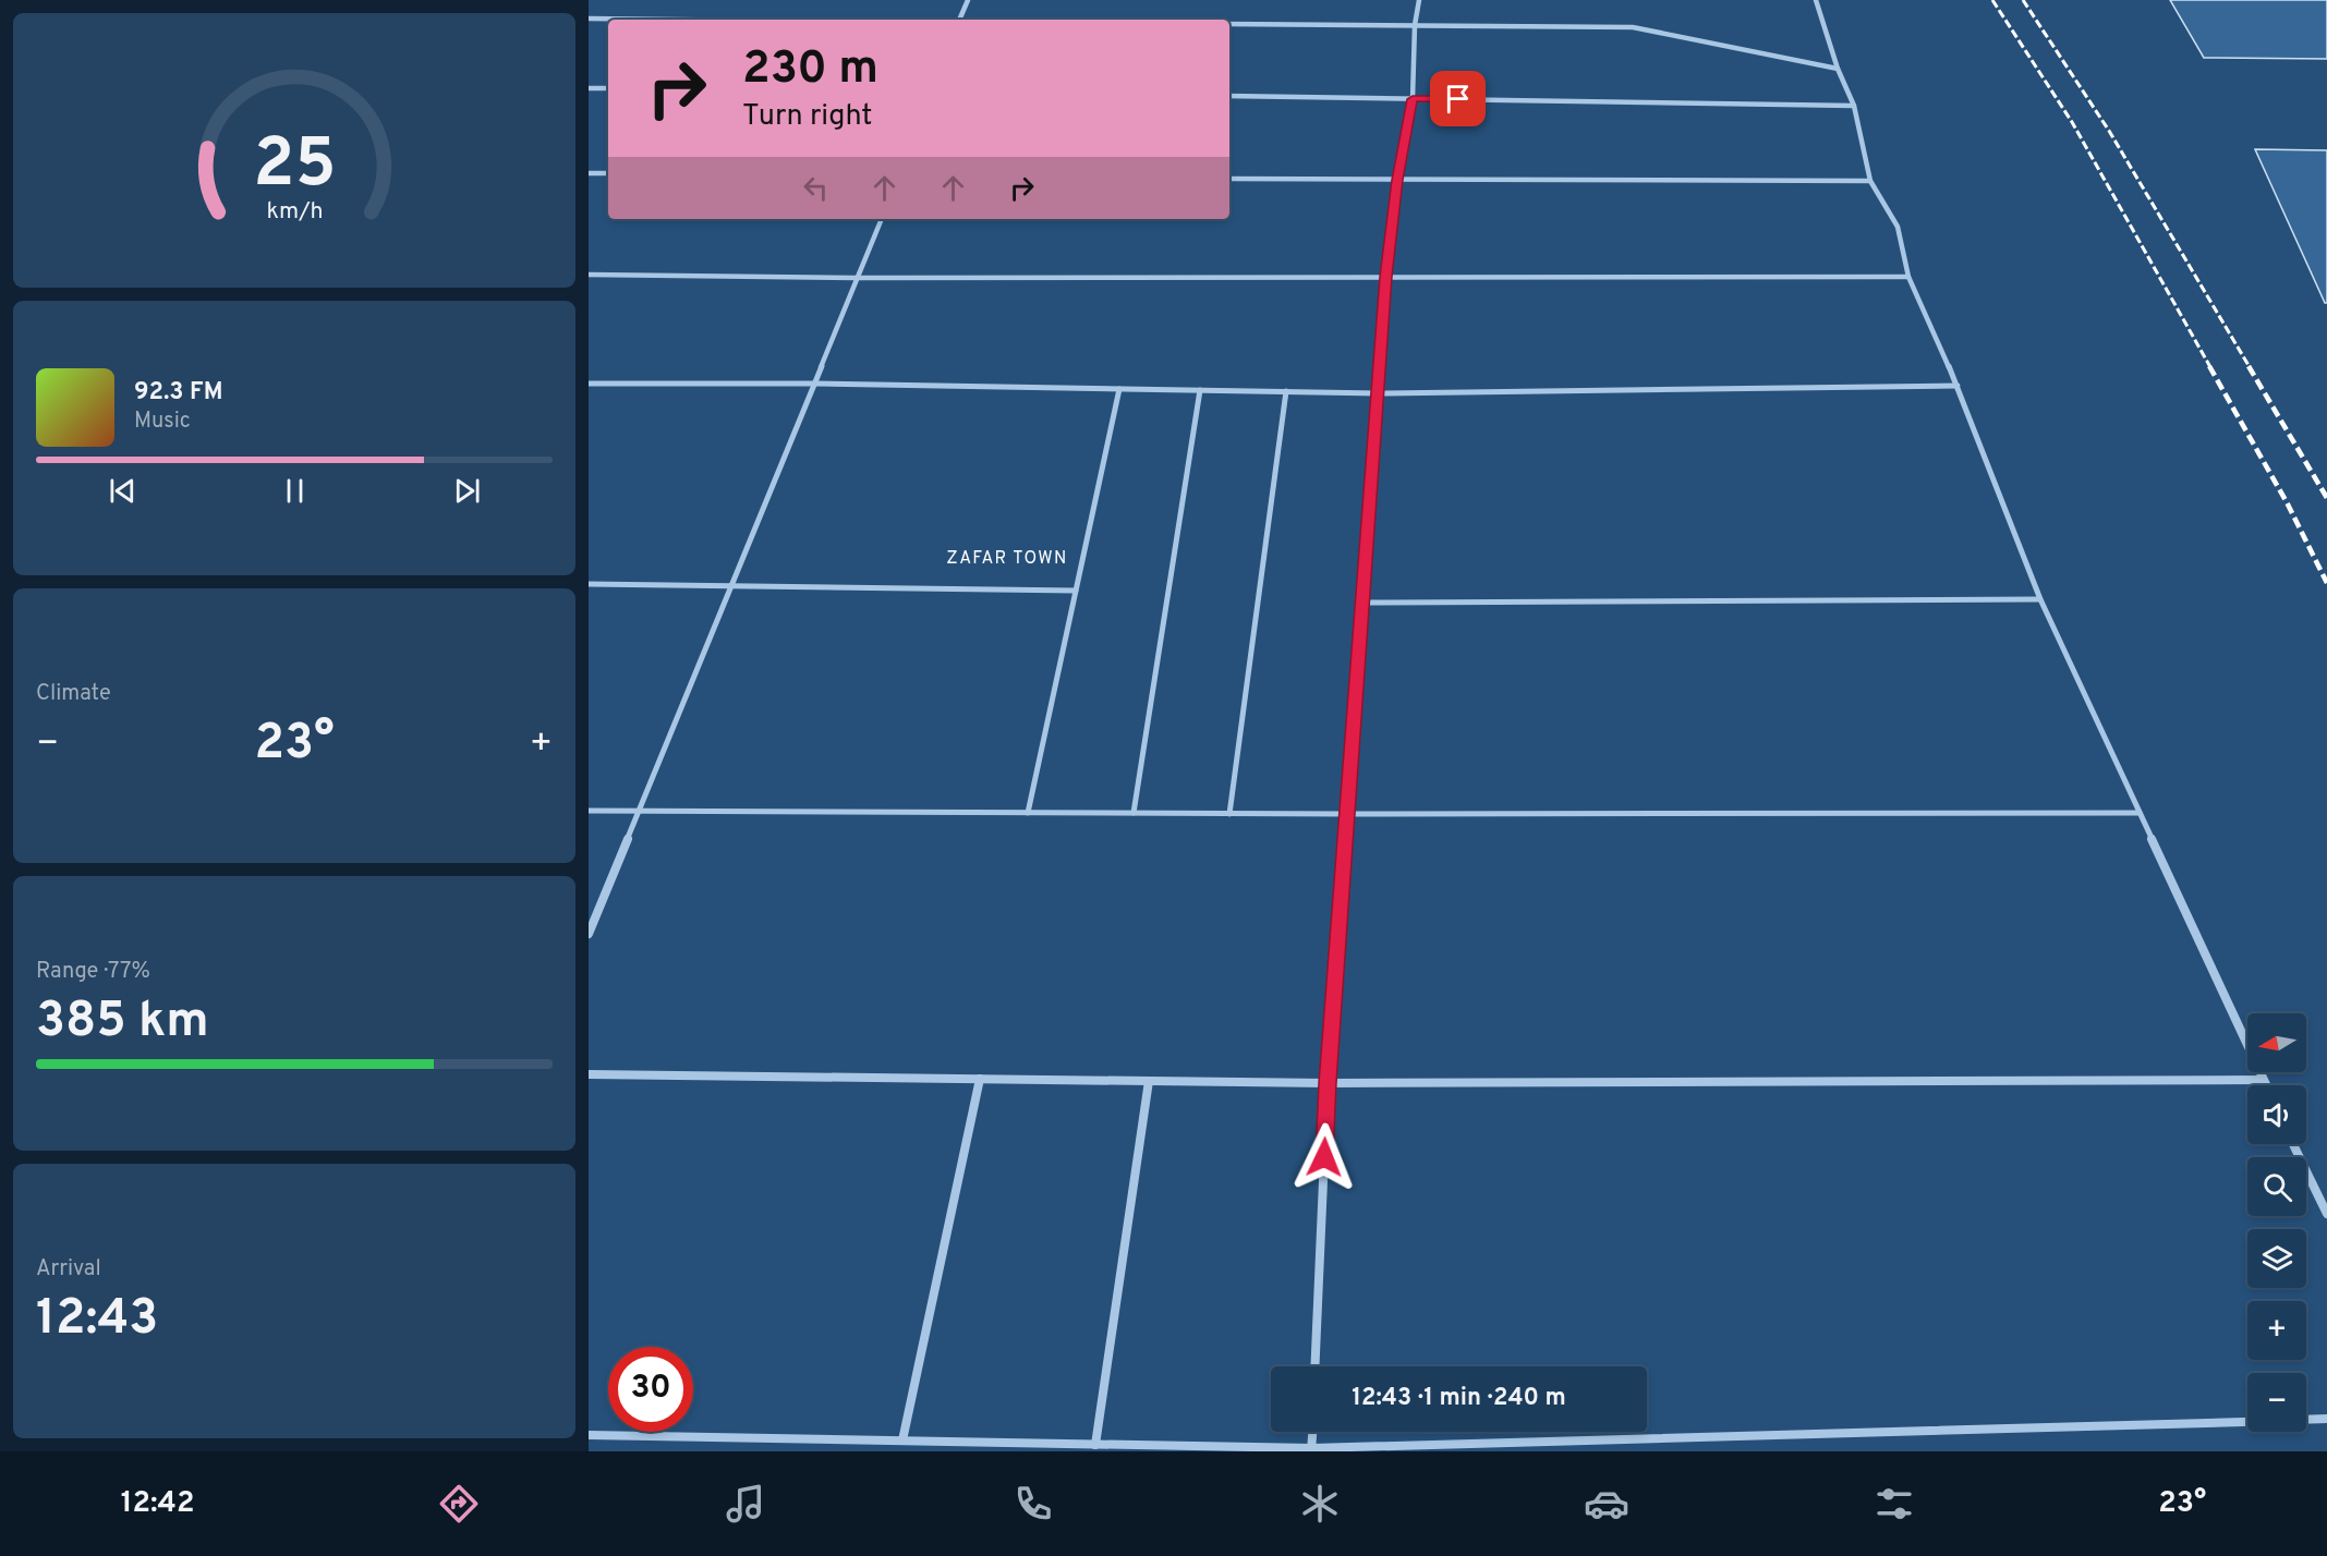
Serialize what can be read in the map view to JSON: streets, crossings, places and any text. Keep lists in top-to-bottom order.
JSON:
{
  "districts": ["ZAFAR TOWN"],
  "north": "left",
  "page": {
    "turn": ["230 m", "Turn right"],
    "song": ["92.3 FM", "Music"],
    "tile": [
      "Climate",
      ["Range · 77%", "385 km"],
      ["Arrival", "12:43"]
    ],
    "heat": ["−", "23°", "+"],
    "map_buttons": ["+", "−"],
    "limit": "30",
    "trip": "12:43 · 1 min · 240 m",
    "tabs": ["12:42", "23°"],
    "gauge": ["25", "km/h"]
  }
}
